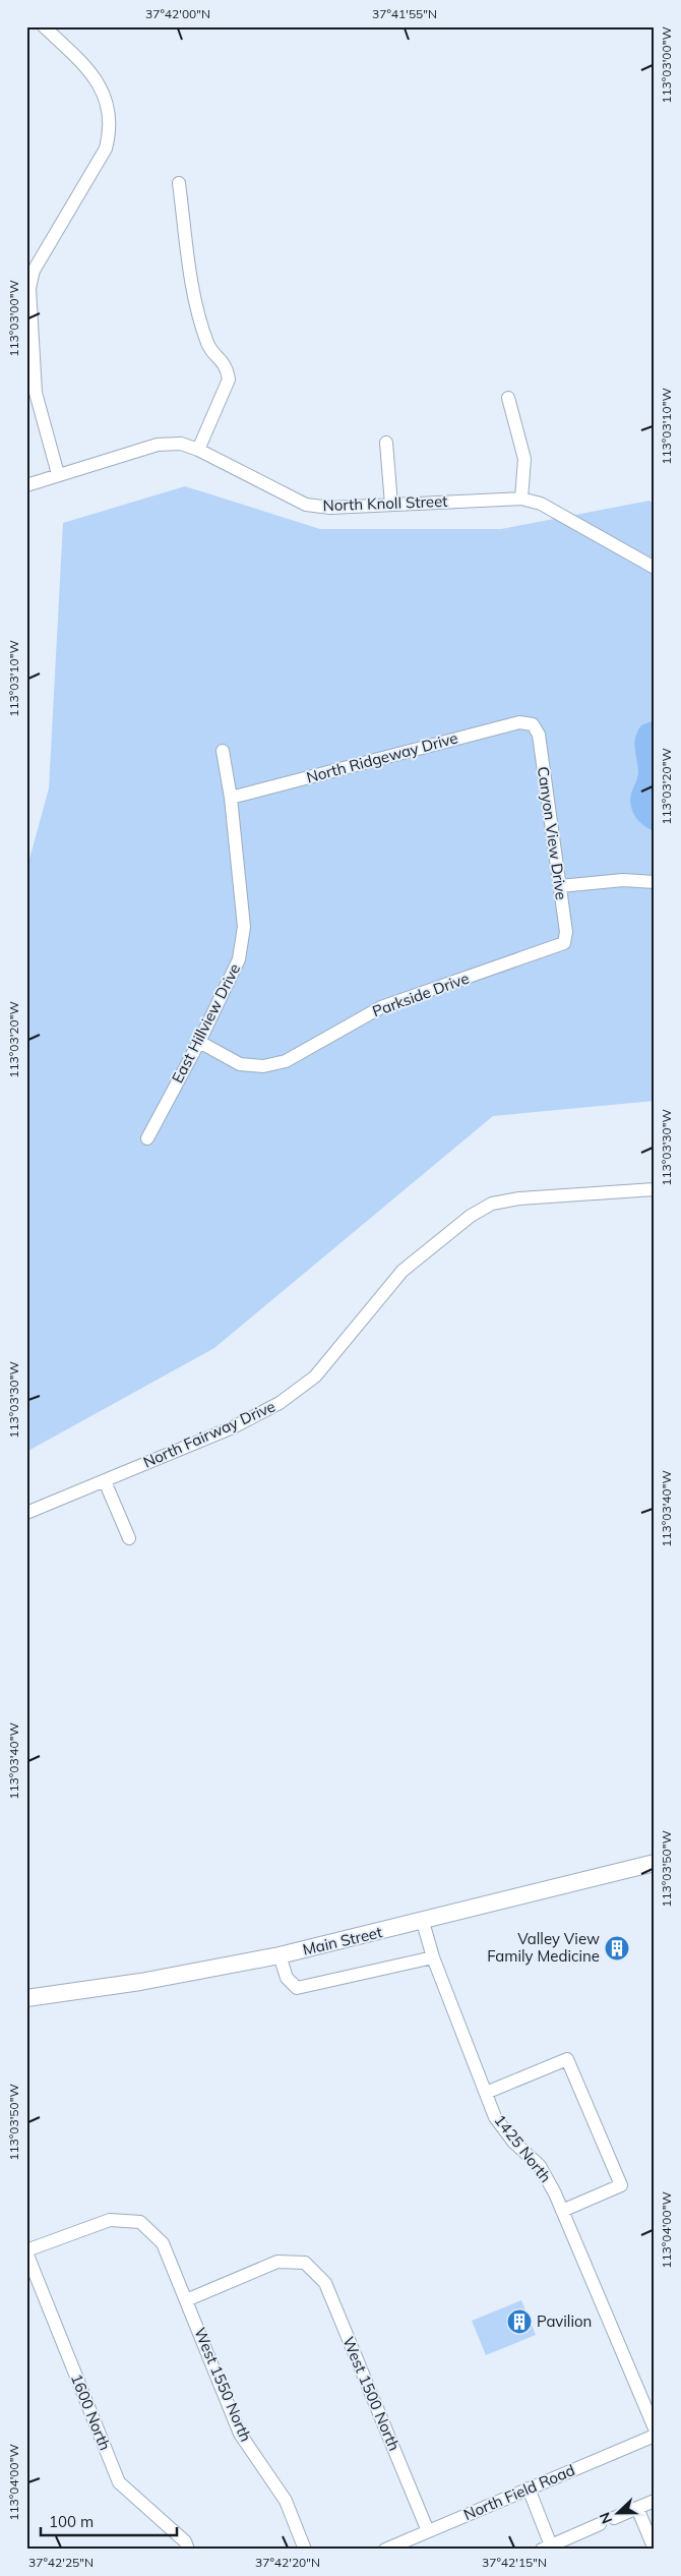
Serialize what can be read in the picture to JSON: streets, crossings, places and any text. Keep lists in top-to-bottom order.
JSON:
{
  "streets": {
    "main road": ["Main Street"],
    "street": [
      "North Knoll Street",
      "North Ridgeway Drive",
      "Canyon View Drive",
      "Parkside Drive",
      "East Hillview Drive",
      "North Fairway Drive",
      "1425 North",
      "West 1550 North",
      "West 1500 North",
      "1600 North",
      "North Field Road"
    ]
  },
  "crossings": [
    ["North Ridgeway Drive", "Canyon View Drive"],
    ["North Ridgeway Drive", "East Hillview Drive"],
    ["Canyon View Drive", "Parkside Drive"],
    ["Parkside Drive", "East Hillview Drive"],
    ["Main Street", "1425 North"],
    ["West 1550 North", "West 1500 North"],
    ["West 1550 North", "1600 North"],
    ["West 1500 North", "North Field Road"]
  ],
  "places": {
    "building": ["Valley View Family Medicine", "Pavilion"]
  },
  "scale_bar": "100 m",
  "north": "left",
  "coordinates": [
    "37°42'00\"N",
    "37°41'55\"N",
    "113°03'00\"W",
    "113°03'10\"W",
    "113°03'20\"W",
    "113°03'30\"W",
    "113°03'40\"W",
    "113°03'50\"W",
    "113°04'00\"W",
    "37°42'25\"N",
    "37°42'20\"N",
    "37°42'15\"N"
  ]
}
